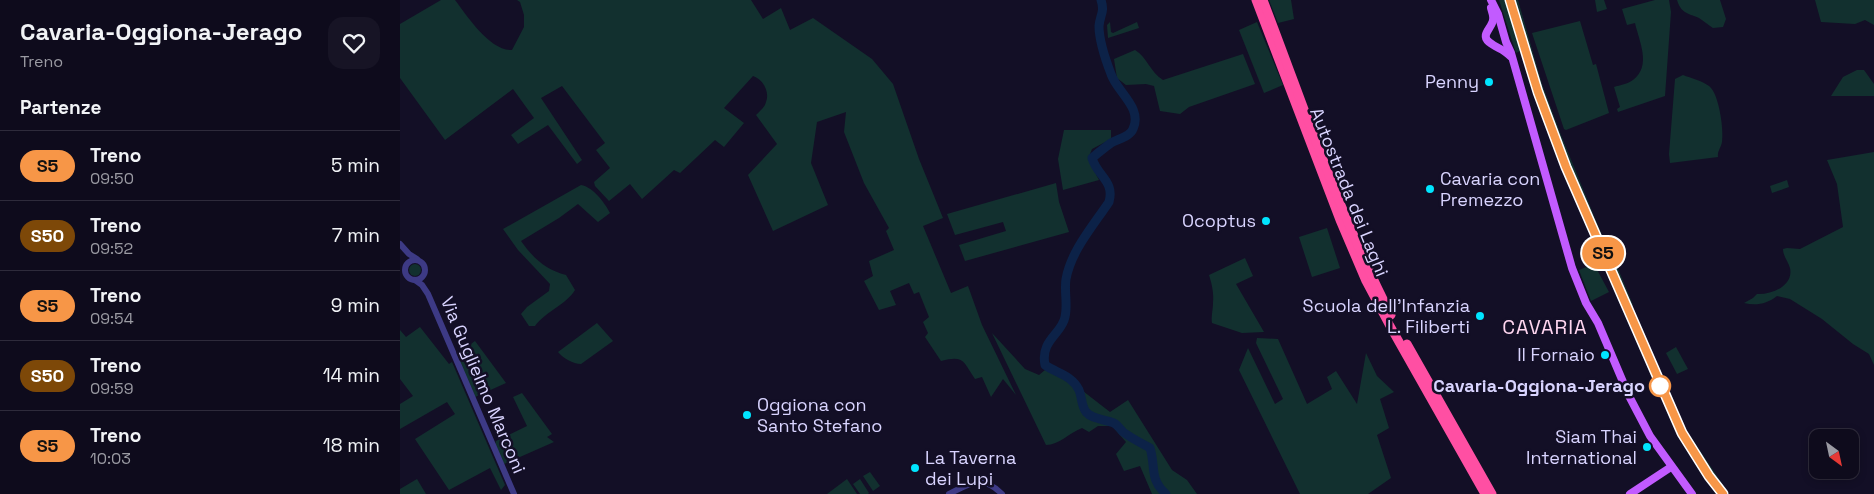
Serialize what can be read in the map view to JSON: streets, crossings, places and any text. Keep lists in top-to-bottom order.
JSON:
{
  "streets": {
    "highway": ["Autostrada dei Laghi"],
    "street": ["Via Guglielmo Marconi"]
  },
  "districts": ["CAVARIA"],
  "places": [
    "Penny",
    "Cavaria con Premezzo",
    "Ocoptus",
    "Scuola dell'Infanzia L. Filiberti",
    "Il Fornaio",
    "Cavaria-Oggiona-Jerago",
    "Oggiona con Santo Stefano",
    "Siam Thai International",
    "La Taverna dei Lupi"
  ],
  "north": "bottom right",
  "page": {
    "heading": [
      ["Cavaria-Oggiona-Jerago", "Treno"],
      "Partenze"
    ],
    "on_map": "S5",
    "list": [
      {
        "mark": "S5",
        "name": "Treno",
        "note": "09:50",
        "value": "5 min"
      },
      {
        "mark": "S50",
        "name": "Treno",
        "note": "09:52",
        "value": "7 min"
      },
      {
        "mark": "S5",
        "name": "Treno",
        "note": "09:54",
        "value": "9 min"
      },
      {
        "mark": "S50",
        "name": "Treno",
        "note": "09:59",
        "value": "14 min"
      },
      {
        "mark": "S5",
        "name": "Treno",
        "note": "10:03",
        "value": "18 min"
      }
    ]
  }
}
